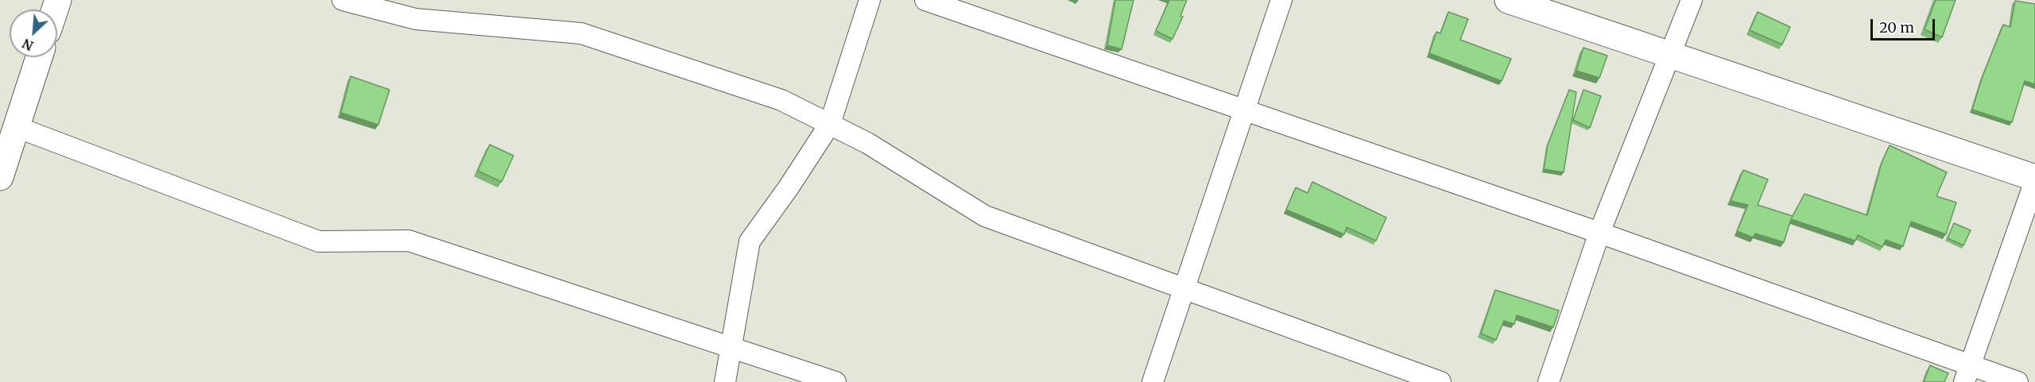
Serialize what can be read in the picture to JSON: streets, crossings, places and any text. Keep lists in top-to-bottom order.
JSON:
{
  "scale_bar": "20 m",
  "north": "bottom left"
}
